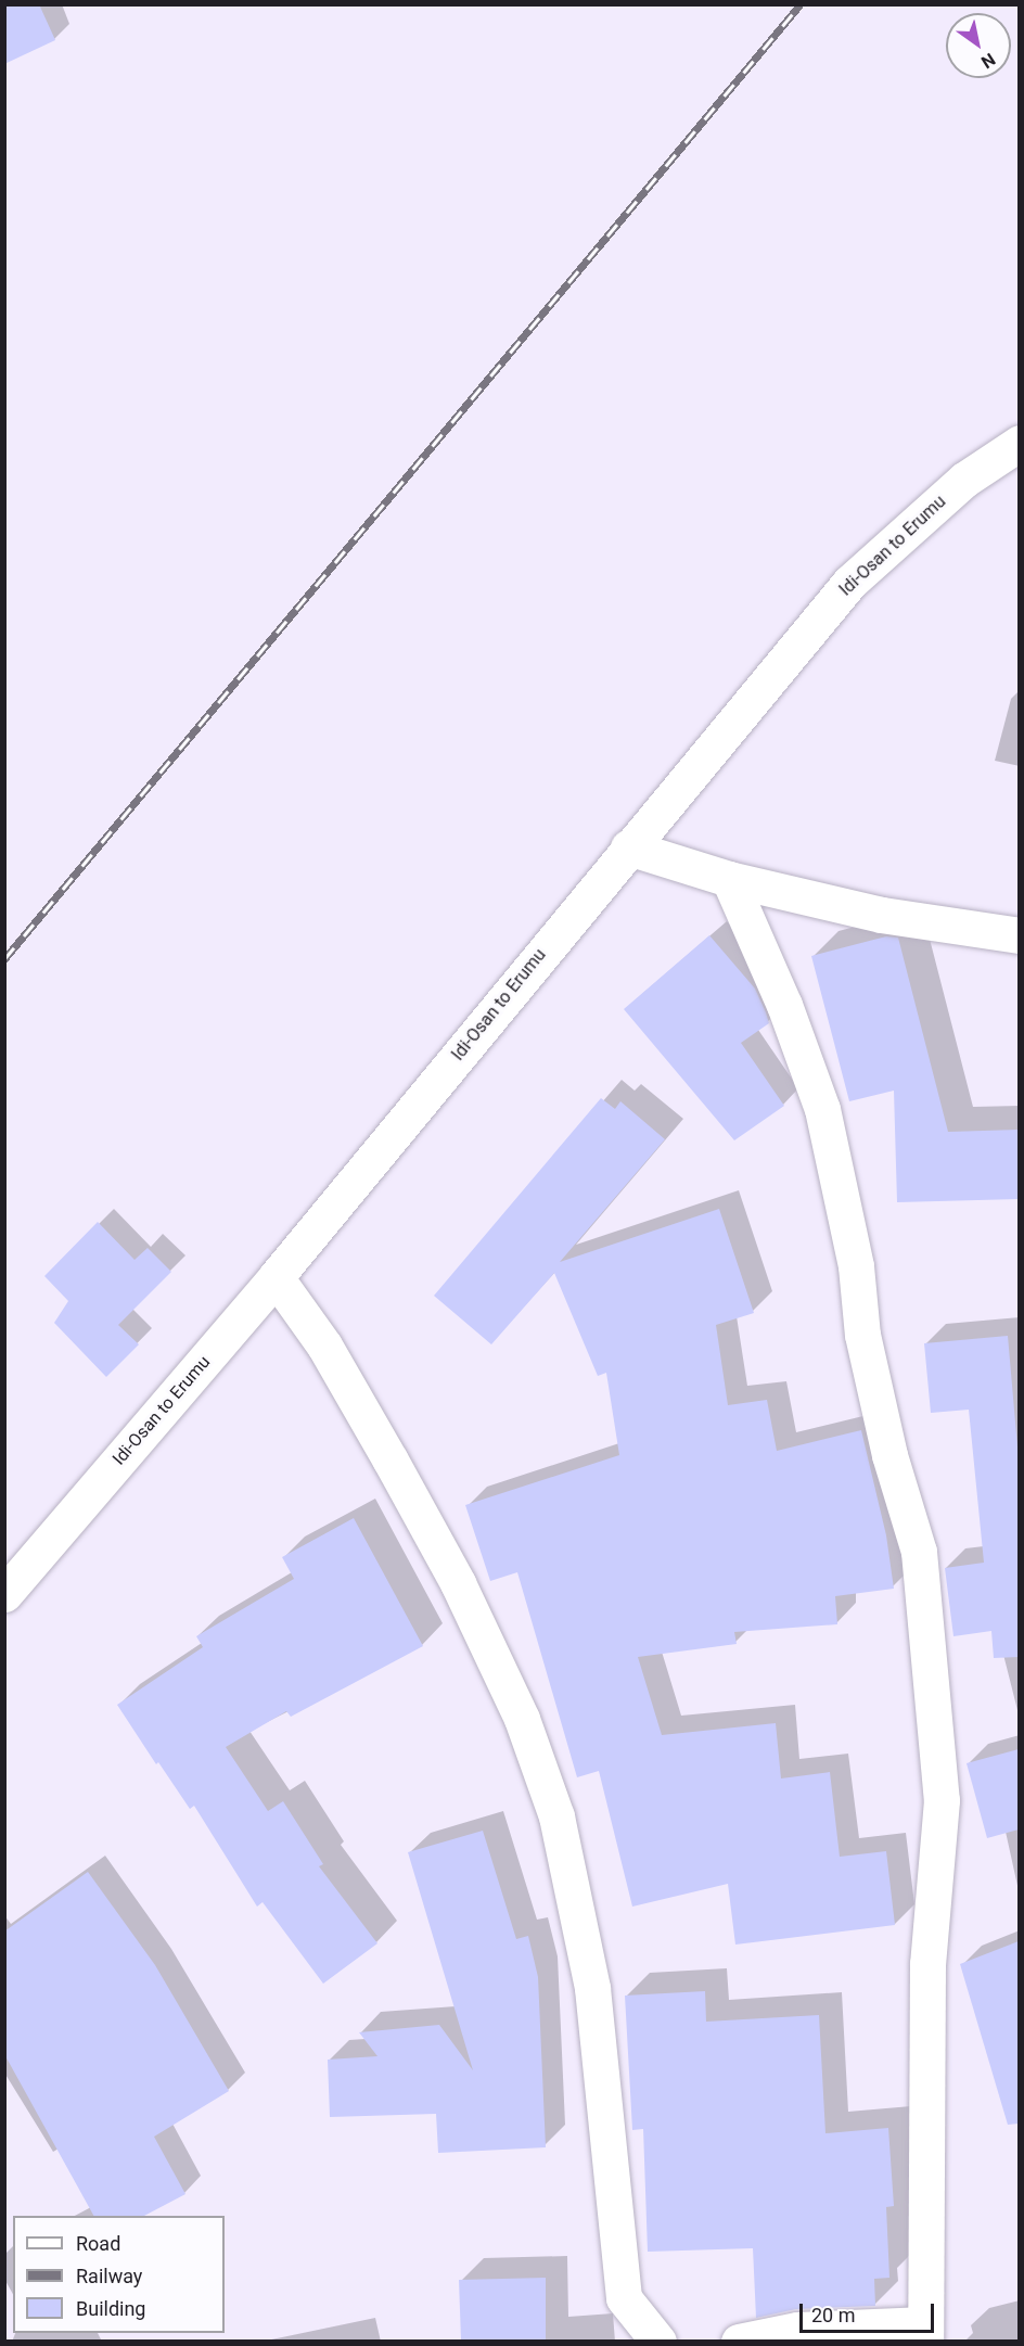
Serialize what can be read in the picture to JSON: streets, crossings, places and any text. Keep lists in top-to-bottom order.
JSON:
{
  "streets": {
    "street": ["Idi-Osan to Erumu"]
  },
  "legend": ["Road", "Railway", "Building"],
  "scale_bar": "20 m",
  "north": "bottom right"
}
